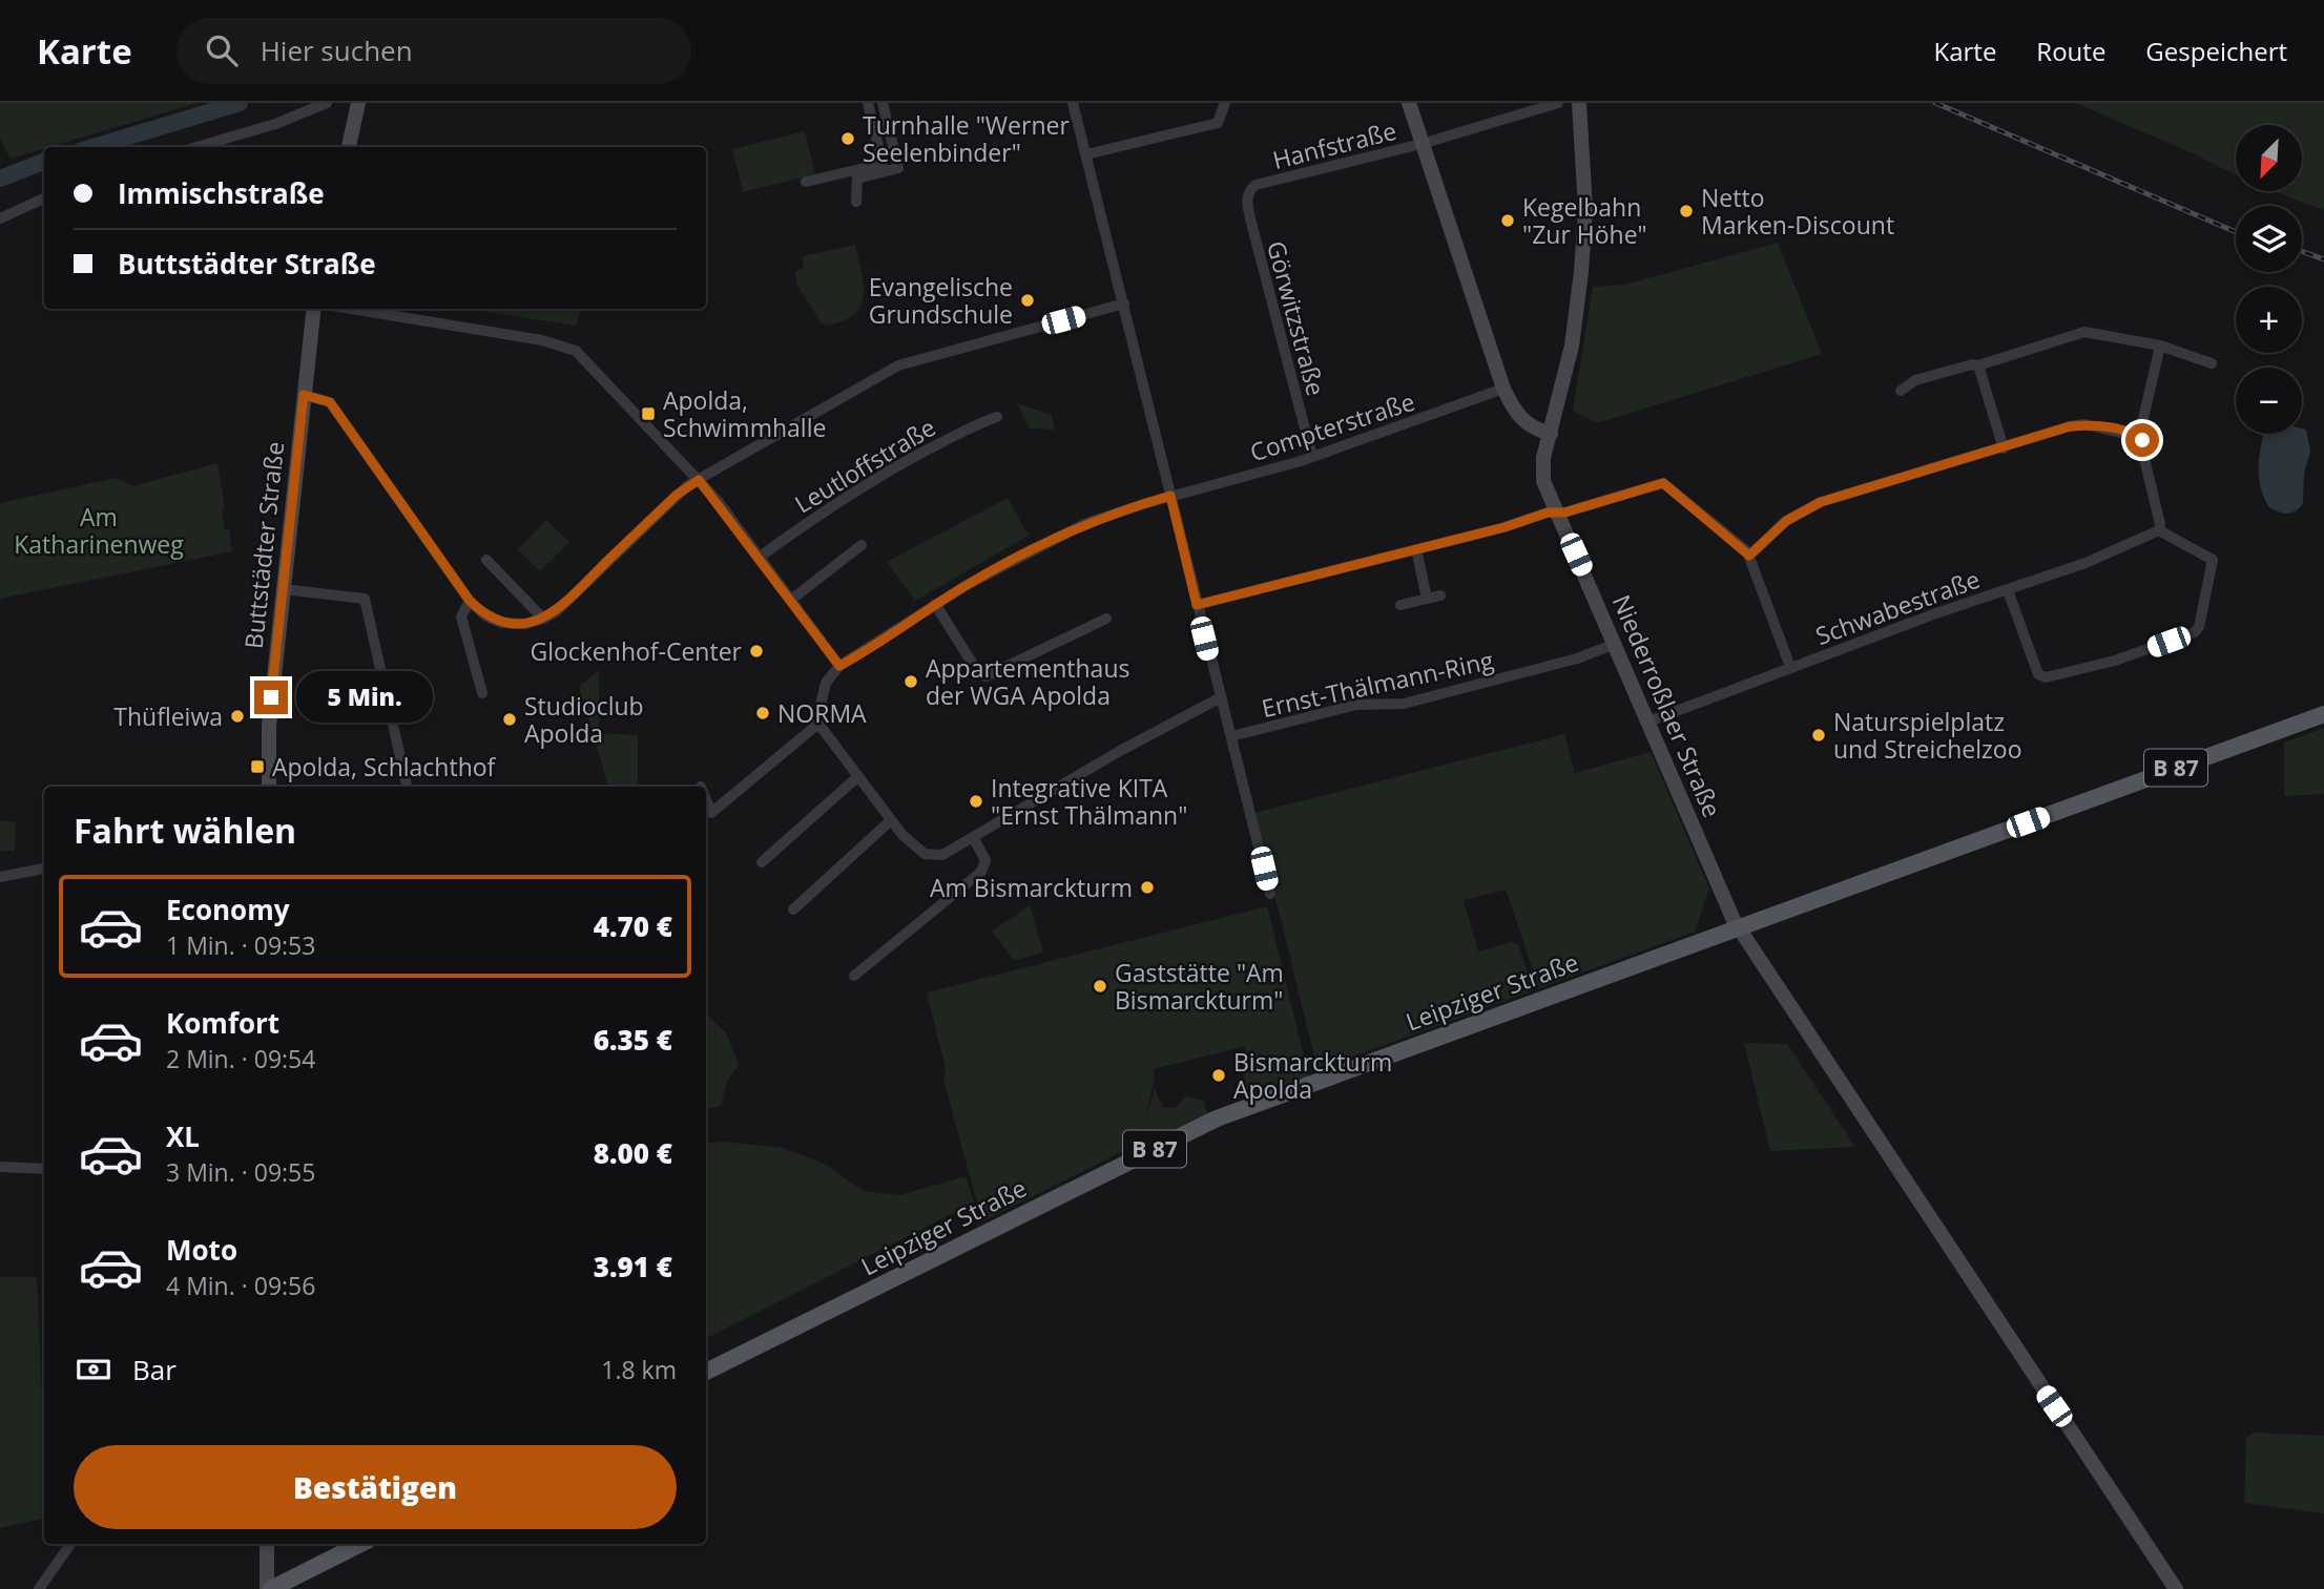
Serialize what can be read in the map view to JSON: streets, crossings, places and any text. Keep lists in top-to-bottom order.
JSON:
{
  "streets": {
    "main road": [
      "Buttstädter Straße",
      "Niederroßlaer Straße",
      "B 87",
      "Leipziger Straße"
    ],
    "street": [
      "Hanfstraße",
      "Görwitzstraße",
      "Compterstraße",
      "Leutloffstraße",
      "Schwabestraße",
      "Ernst-Thälmann-Ring"
    ]
  },
  "crossings": [
    ["Hanfstraße", "Görwitzstraße"],
    ["Görwitzstraße", "Compterstraße"],
    ["Schwabestraße", "Niederroßlaer Straße"],
    ["Ernst-Thälmann-Ring", "Niederroßlaer Straße"],
    ["Niederroßlaer Straße", "Leipziger Straße"]
  ],
  "parks": ["Am Katharinenweg"],
  "places": {
    "other": [
      "Turnhalle \"Werner Seelenbinder\"",
      "Netto Marken-Discount",
      "Kegelbahn \"Zur Höhe\"",
      "Evangelische Grundschule",
      "Glockenhof-Center",
      "Appartementhaus der WGA Apolda",
      "NORMA",
      "Thüfleiwa",
      "Studioclub Apolda",
      "Naturspielplatz und Streichelzoo",
      "Integrative KITA \"Ernst Thälmann\"",
      "Am Bismarckturm",
      "Gaststätte \"Am Bismarckturm\"",
      "Bismarckturm Apolda"
    ],
    "transit": ["Apolda, Schwimmhalle", "Apolda, Schlachthof"]
  },
  "north": "bottom left",
  "page": {
    "header": "Karte",
    "search": "Hier suchen",
    "nav": ["Karte", "Route", "Gespeichert"],
    "map_buttons": ["+", "−"],
    "banner": ["Immischstraße", "Buttstädter Straße"],
    "bubble": "5 Min.",
    "heading": "Fahrt wählen",
    "list": [
      {
        "name": "Economy",
        "note": "1 Min. · 09:53",
        "value": "4.70 €"
      },
      {
        "name": "Komfort",
        "note": "2 Min. · 09:54",
        "value": "6.35 €"
      },
      {
        "name": "XL",
        "note": "3 Min. · 09:55",
        "value": "8.00 €"
      },
      {
        "name": "Moto",
        "note": "4 Min. · 09:56",
        "value": "3.91 €"
      }
    ],
    "pay": ["Bar", "1.8 km"],
    "buttons": "Bestätigen"
  }
}
